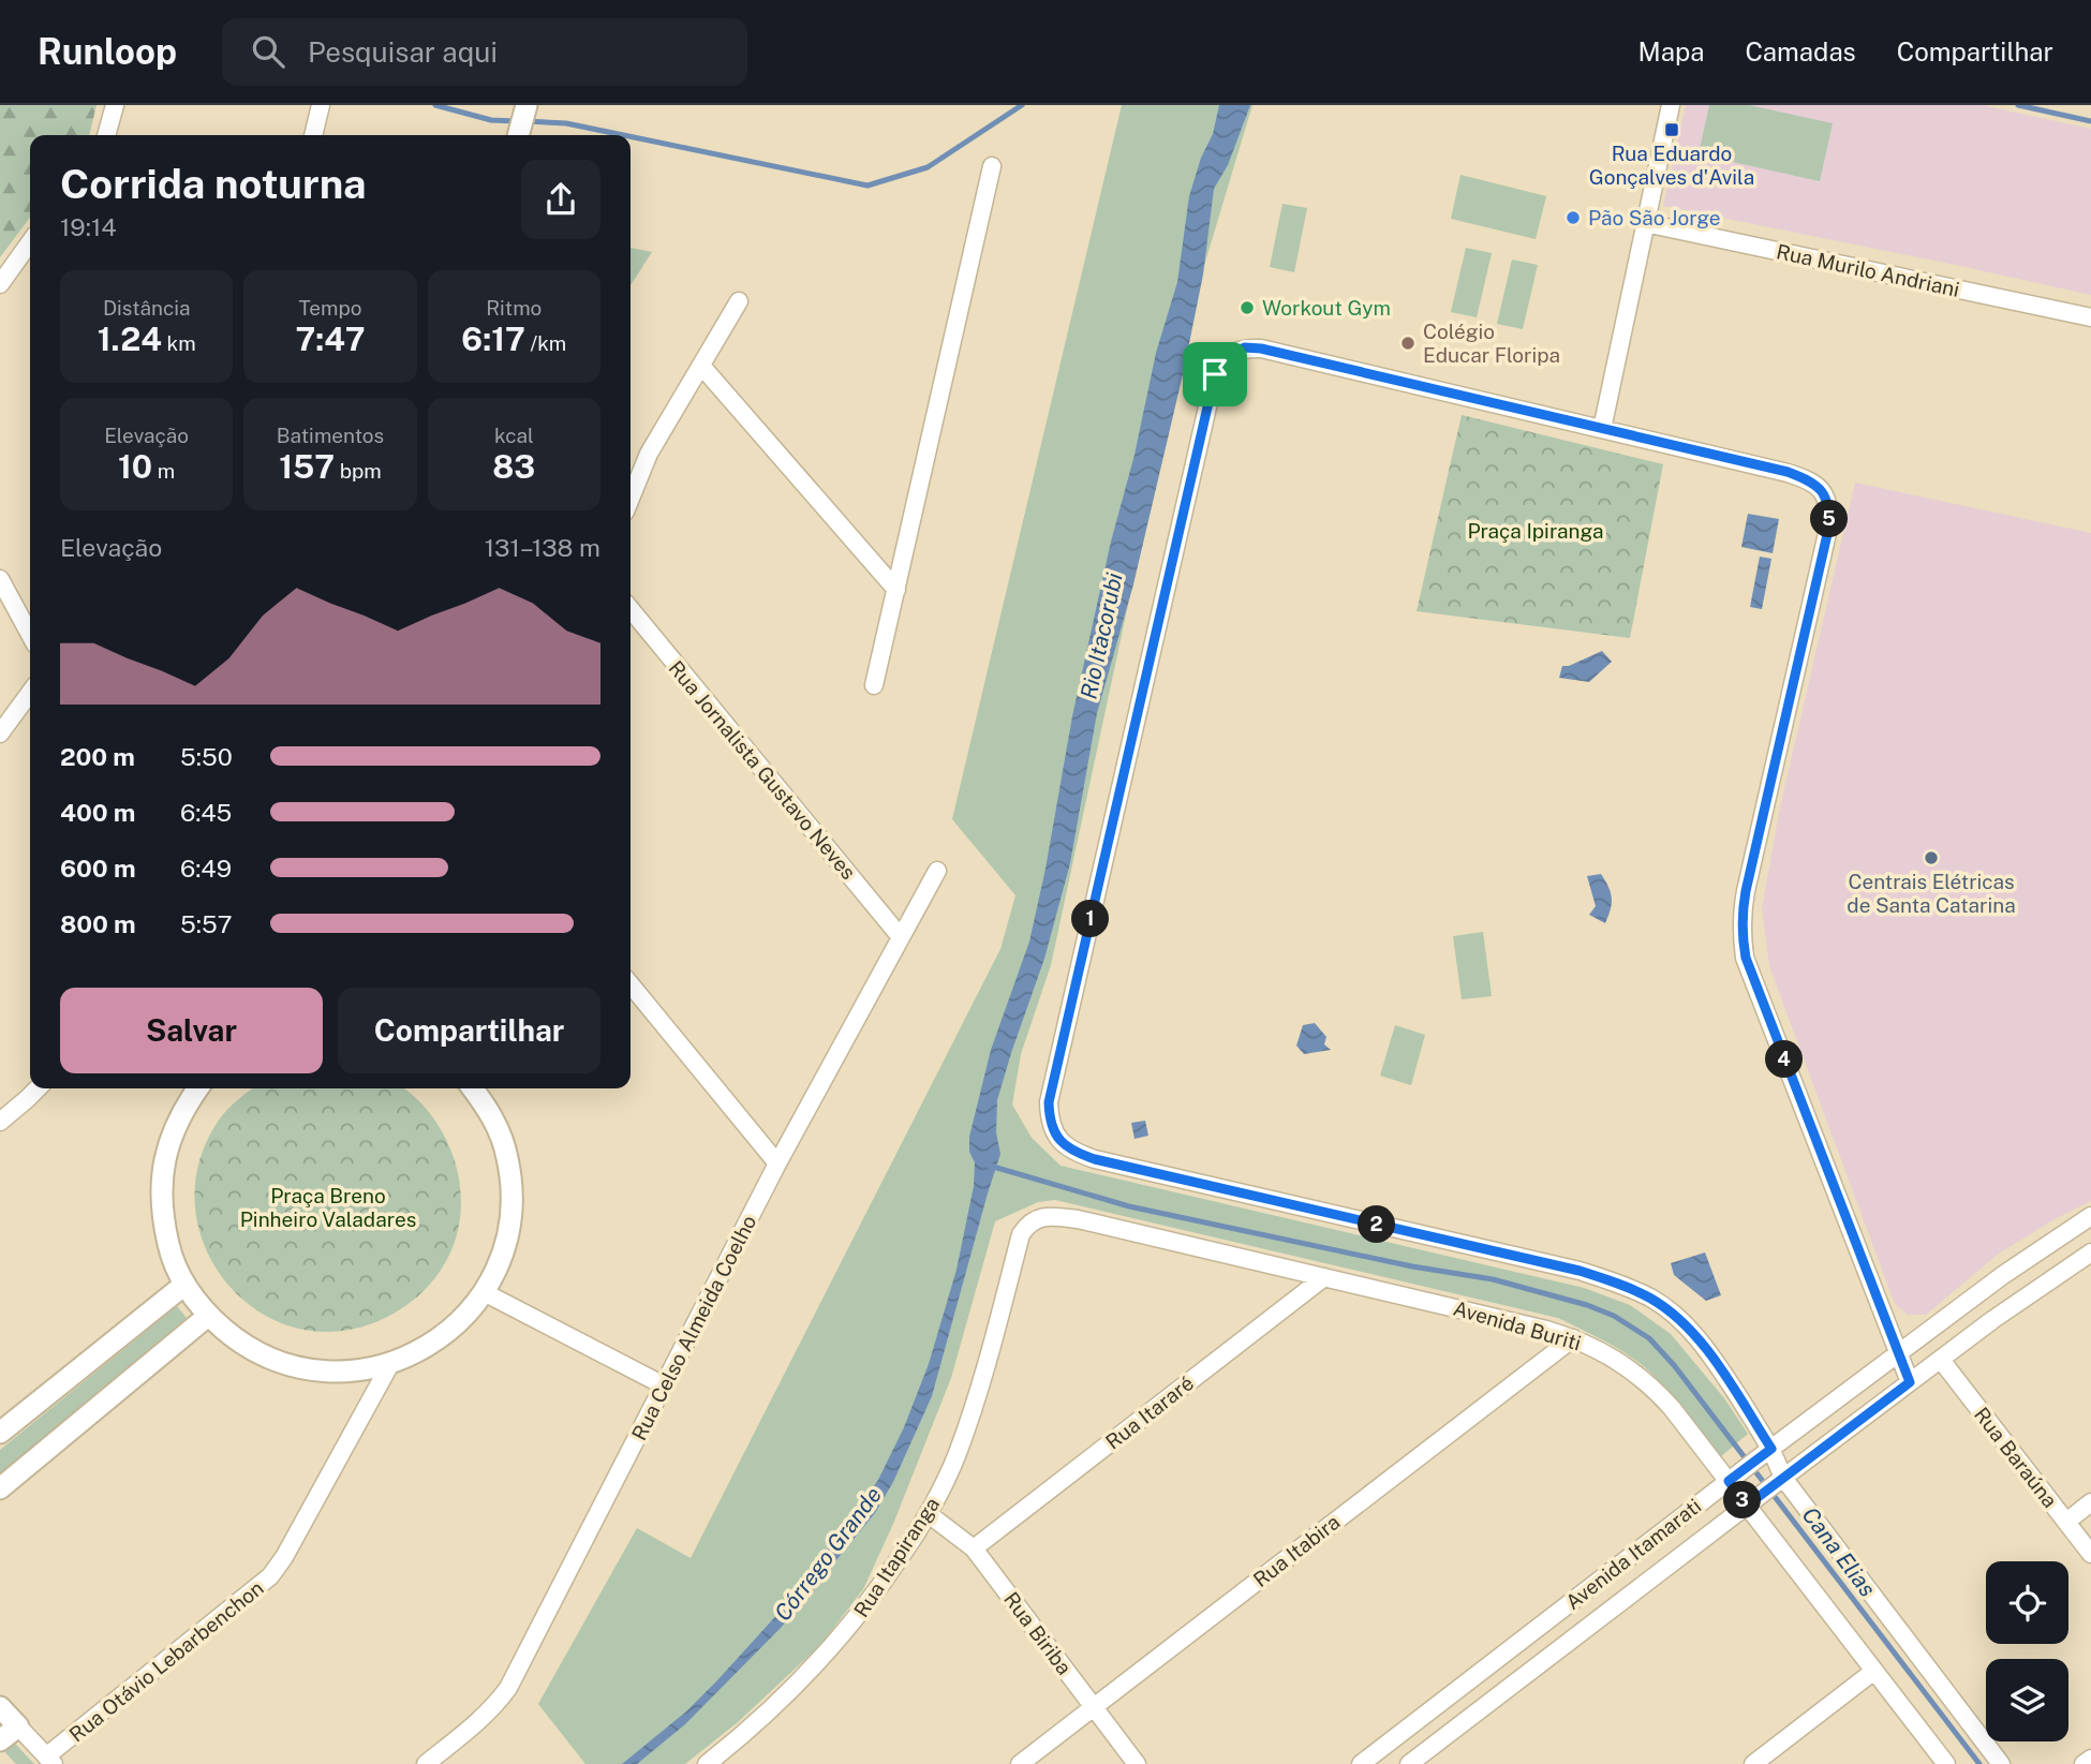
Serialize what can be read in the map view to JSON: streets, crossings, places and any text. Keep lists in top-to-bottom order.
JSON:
{
  "streets": {
    "street": [
      "Rua Murilo Andriani",
      "Rua Jornalista Gustavo Neves",
      "Avenida Buriti",
      "Rua Celso Almeida Coelho",
      "Rua Itararé",
      "Rua Baraúna",
      "Rua Itabira",
      "Avenida Itamarati",
      "Rua Itapiranga",
      "Rua Biriba",
      "Rua Otávio Lebarbenchon"
    ]
  },
  "crossings": [
    ["Rua Jornalista Gustavo Neves", "Rua Celso Almeida Coelho"],
    ["Avenida Buriti", "Rua Itararé"],
    ["Avenida Buriti", "Rua Itabira"],
    ["Avenida Buriti", "Avenida Itamarati"],
    ["Avenida Buriti", "Rua Itapiranga"],
    ["Rua Itararé", "Rua Biriba"],
    ["Rua Baraúna", "Avenida Itamarati"],
    ["Rua Itabira", "Rua Biriba"],
    ["Rua Itapiranga", "Rua Biriba"]
  ],
  "water": ["Rio Itacorubi", "Cana Elias", "Córrego Grande"],
  "parks": ["Praça Ipiranga", "Praça Breno Pinheiro Valadares"],
  "places": {
    "transit": ["Rua Eduardo Gonçalves d'Avila"],
    "other": [
      "Pão São Jorge",
      "Workout Gym",
      "Colégio Educar Floripa",
      "Centrais Elétricas de Santa Catarina"
    ]
  },
  "page": {
    "header": "Runloop",
    "search": "Pesquisar aqui",
    "nav": ["Mapa", "Camadas", "Compartilhar"],
    "heading": ["Corrida noturna", "19:14"],
    "stats": [
      ["Distância", "1.24 km"],
      ["Tempo", "7:47"],
      ["Ritmo", "6:17 /km"],
      ["Elevação", "10 m"],
      ["Batimentos", "157 bpm"],
      ["kcal", "83"]
    ],
    "pins": [
      "5",
      "1",
      "4",
      "2",
      "3"
    ],
    "chart": ["Elevação", "131–138 m"],
    "list": [
      {
        "name": "200 m",
        "note": "5:50"
      },
      {
        "name": "400 m",
        "note": "6:45"
      },
      {
        "name": "600 m",
        "note": "6:49"
      },
      {
        "name": "800 m",
        "note": "5:57"
      }
    ],
    "buttons": ["Salvar", "Compartilhar"]
  }
}
